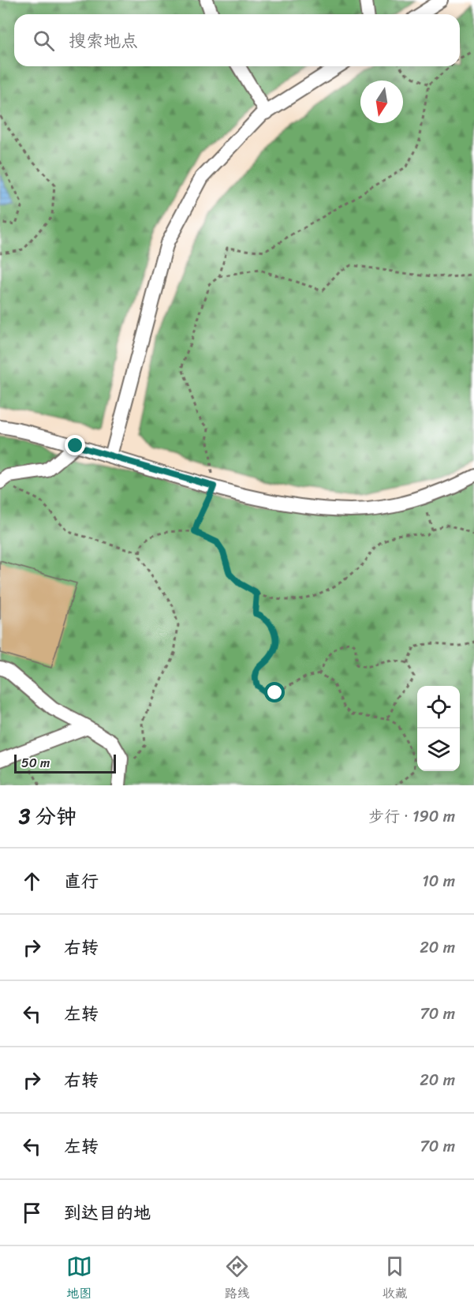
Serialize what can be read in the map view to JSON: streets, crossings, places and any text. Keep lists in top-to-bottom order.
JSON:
{
  "scale_bar": "50 m",
  "north": "bottom",
  "page": {
    "search": "搜索地点",
    "scale": "50 m",
    "heading": ["3 分钟", "步行 · 190 m"],
    "list": [
      ["直行", "10 m"],
      ["右转", "20 m"],
      ["左转", "70 m"],
      ["右转", "20 m"],
      ["左转", "70 m"],
      "到达目的地"
    ],
    "nav": ["地图", "路线", "收藏"]
  }
}
